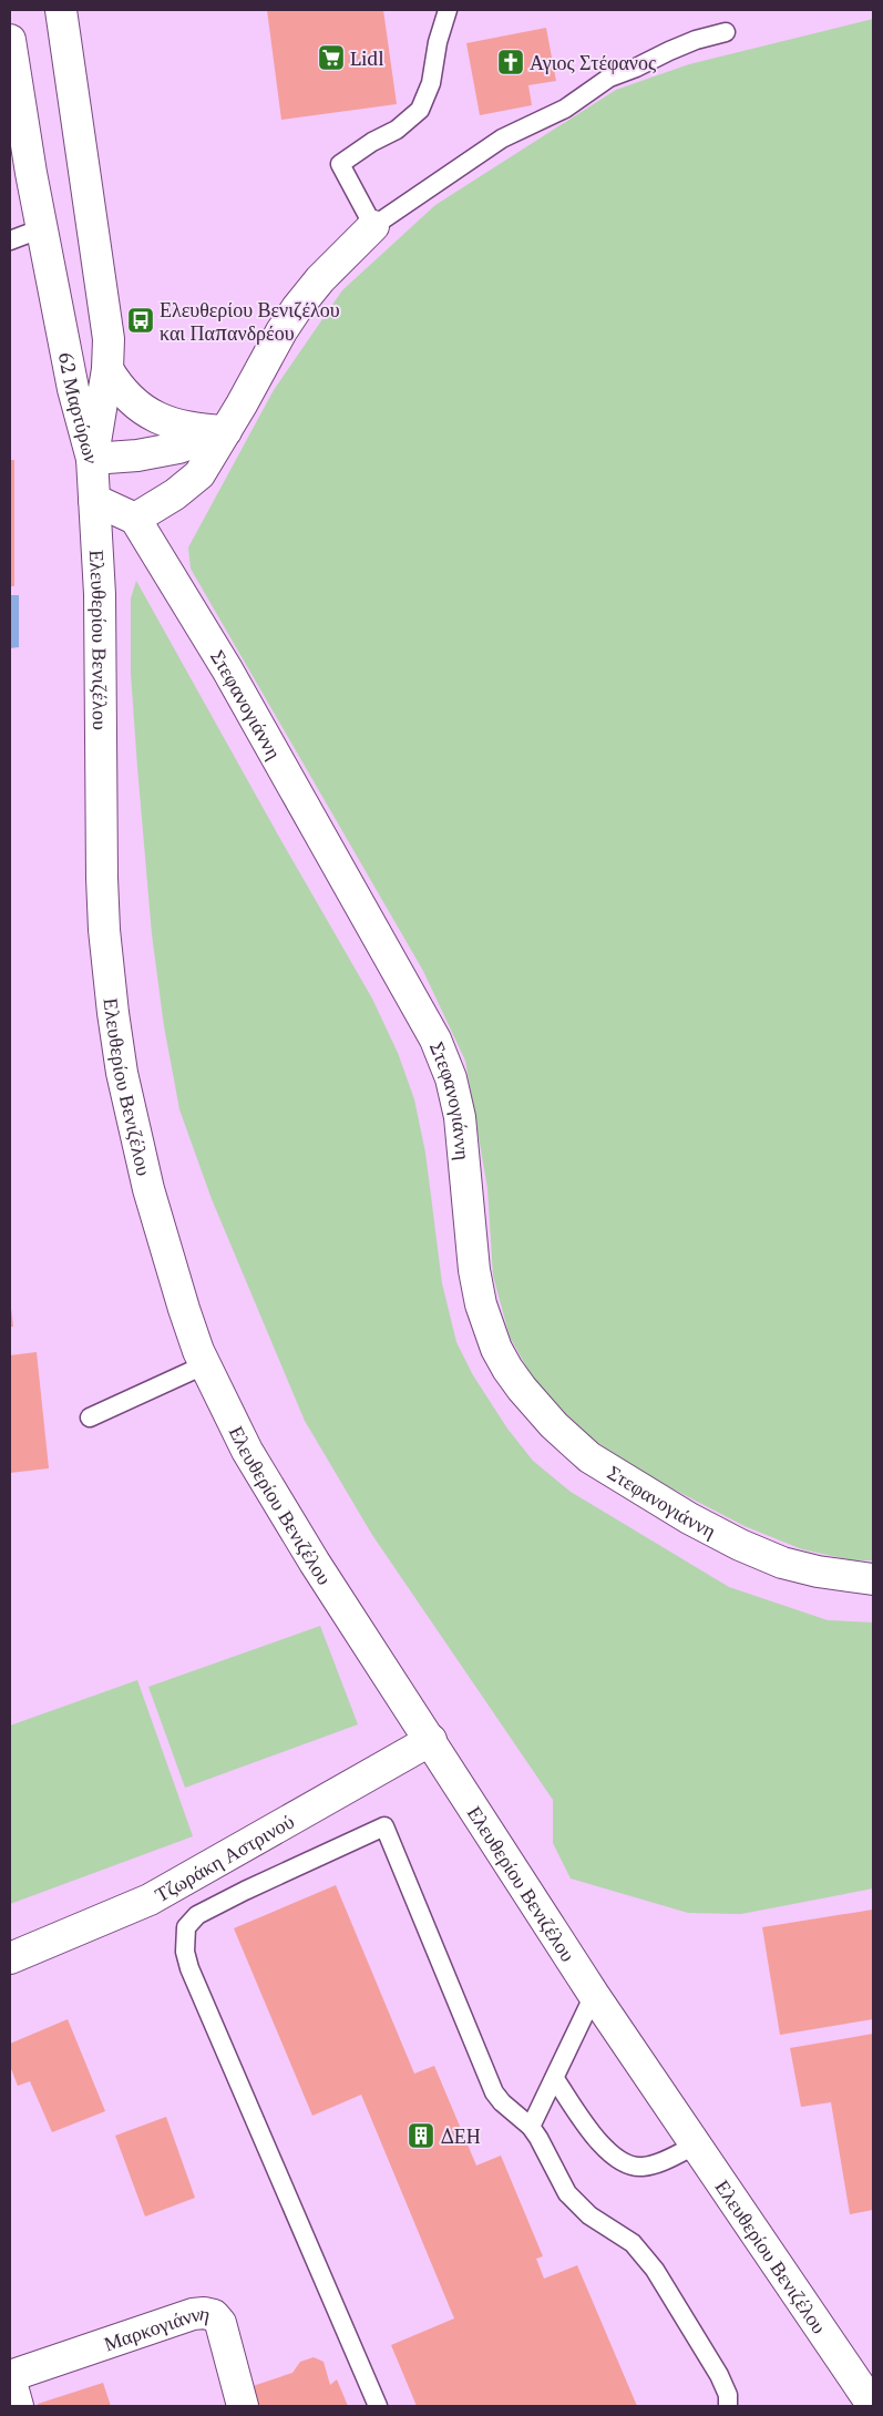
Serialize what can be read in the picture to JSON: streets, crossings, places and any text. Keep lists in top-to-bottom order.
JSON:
{
  "streets": {
    "main road": [
      "62 Μαρτύρων",
      "Ελευθερίου Βενιζέλου",
      "Στεφανογιάννη",
      "Τζωράκη Αστρινού",
      "Μαρκογιάννη"
    ]
  },
  "crossings": [
    ["62 Μαρτύρων", "Ελευθερίου Βενιζέλου"],
    ["Ελευθερίου Βενιζέλου", "Τζωράκη Αστρινού"]
  ],
  "places": {
    "supermarket": ["Lidl"],
    "church": ["Αγιος Στέφανος"],
    "bus stop": ["Ελευθερίου Βενιζέλου και Παπανδρέου"],
    "building": ["ΔΕΗ"]
  }
}
